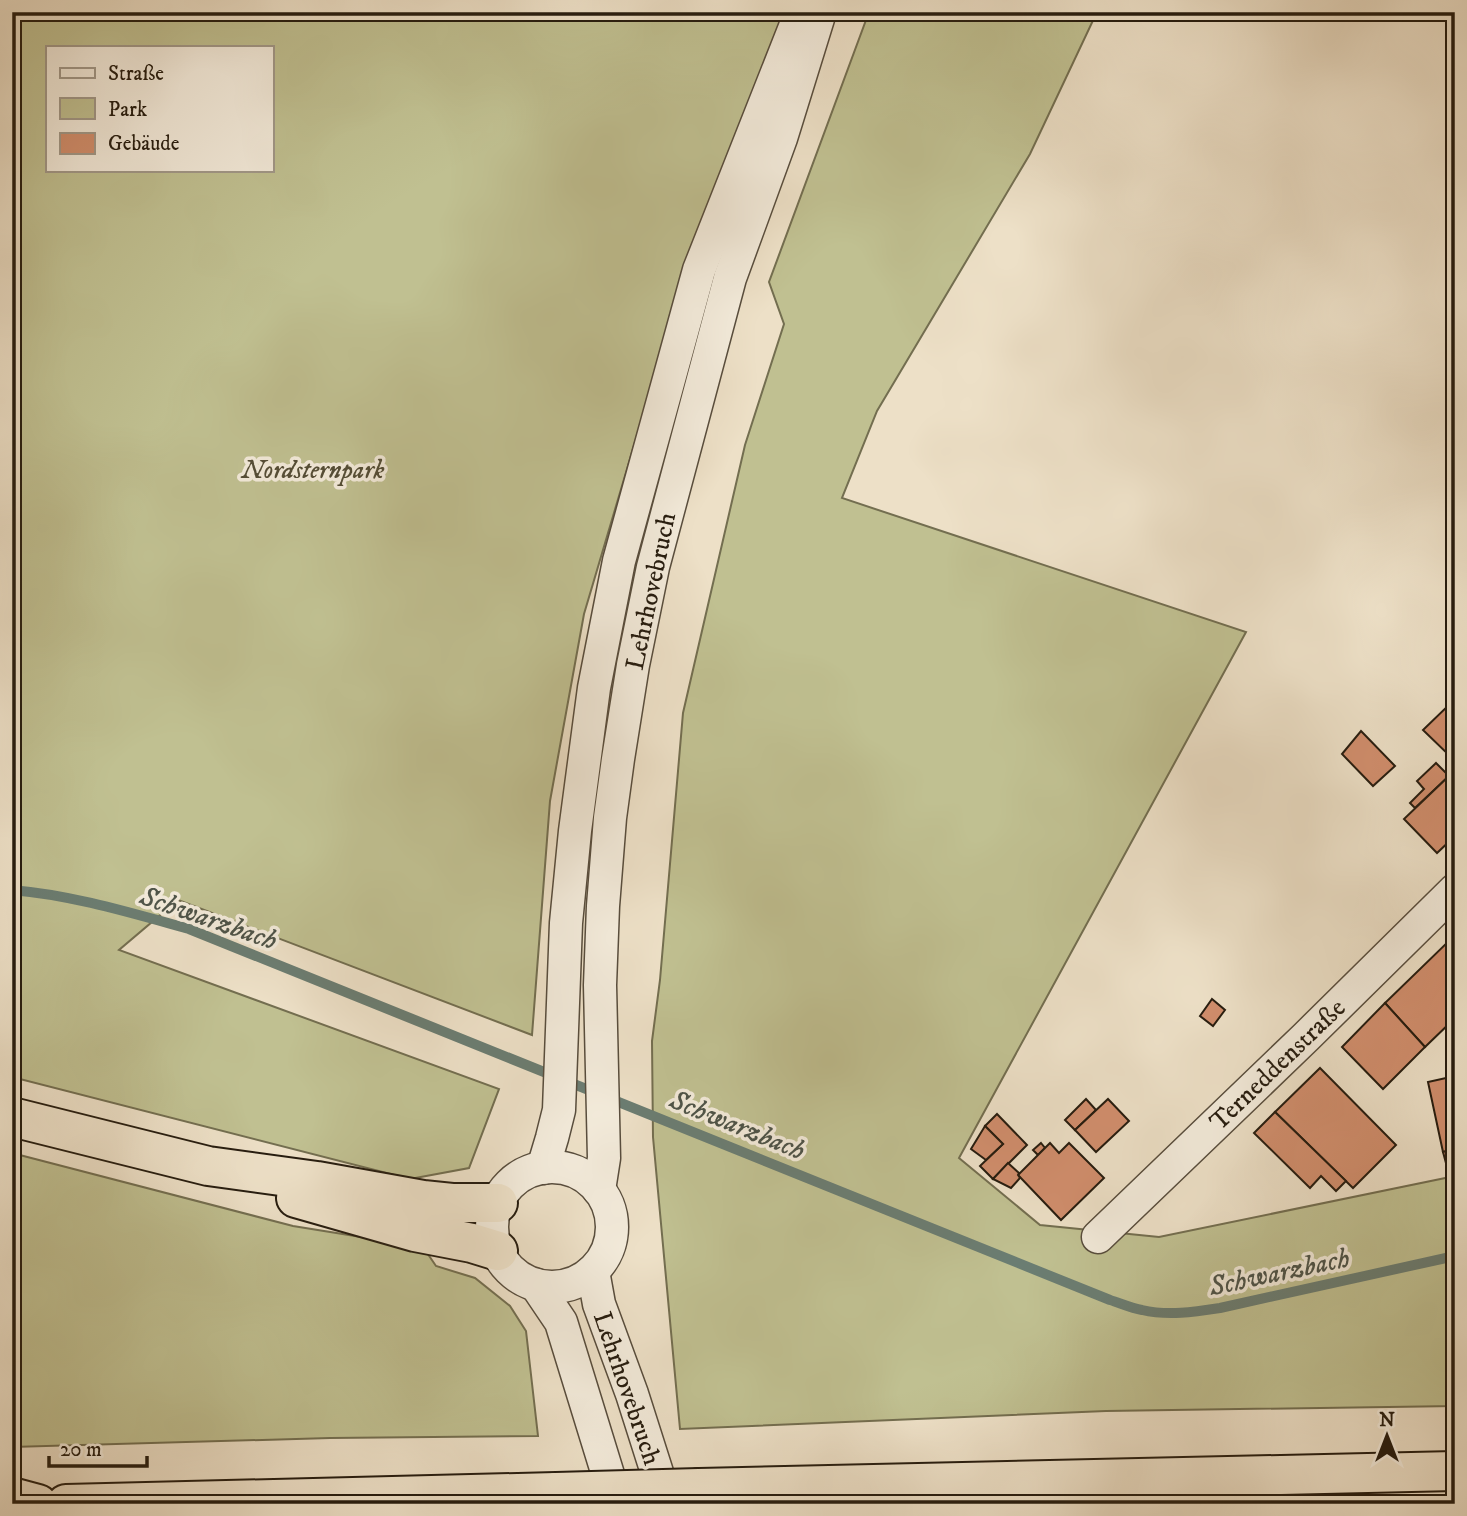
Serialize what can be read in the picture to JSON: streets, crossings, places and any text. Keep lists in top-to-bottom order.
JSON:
{
  "streets": {
    "street": ["Lehrhovebruch", "Terneddenstraße"]
  },
  "water": ["Schwarzbach"],
  "parks": ["Nordsternpark"],
  "legend": ["Straße", "Park", "Gebäude"],
  "scale_bar": "20 m",
  "north": "top"
}
